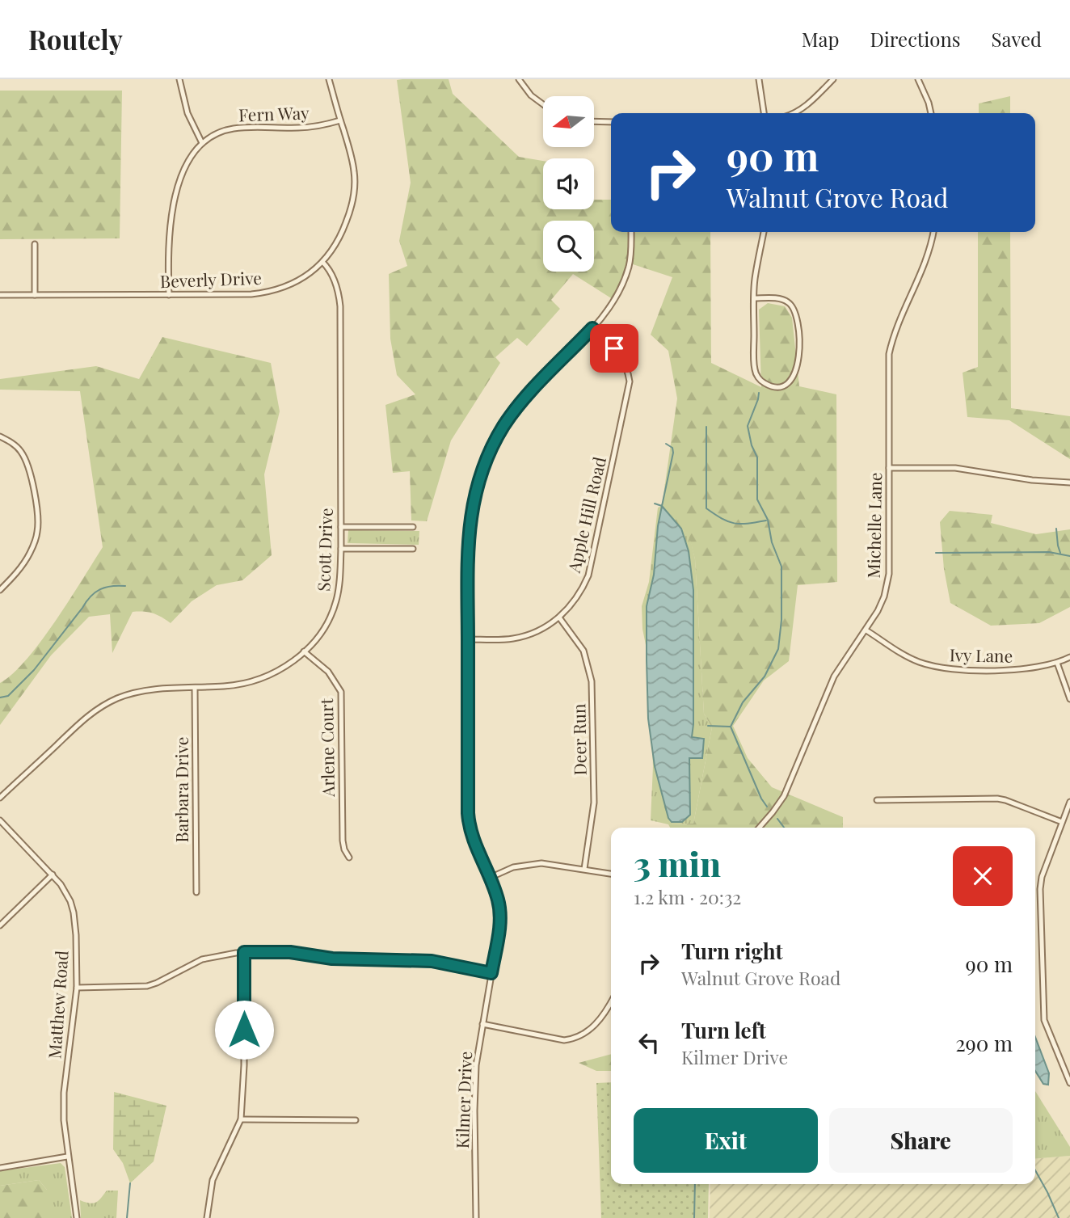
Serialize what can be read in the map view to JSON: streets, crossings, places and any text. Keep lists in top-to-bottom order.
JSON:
{
  "streets": {
    "street": [
      "Fern Way",
      "Beverly Drive",
      "Apple Hill Road",
      "Michelle Lane",
      "Scott Drive",
      "Ivy Lane",
      "Deer Run",
      "Arlene Court",
      "Barbara Drive",
      "Matthew Road",
      "Kilmer Drive"
    ]
  },
  "crossings": [
    ["Fern Way", "Beverly Drive"],
    ["Fern Way", "Scott Drive"],
    ["Beverly Drive", "Scott Drive"],
    ["Apple Hill Road", "Deer Run"],
    ["Apple Hill Road", "Kilmer Drive"],
    ["Michelle Lane", "Ivy Lane"],
    ["Scott Drive", "Arlene Court"],
    ["Scott Drive", "Barbara Drive"]
  ],
  "north": "left",
  "page": {
    "header": "Routely",
    "nav": ["Map", "Directions", "Saved"],
    "turn": ["90 m", "Walnut Grove Road"],
    "heading": ["3 min", "1.2 km · 20:32"],
    "list": [
      {
        "name": "Turn right",
        "note": "Walnut Grove Road",
        "value": "90 m"
      },
      {
        "name": "Turn left",
        "note": "Kilmer Drive",
        "value": "290 m"
      }
    ],
    "buttons": ["Exit", "Share"]
  }
}
